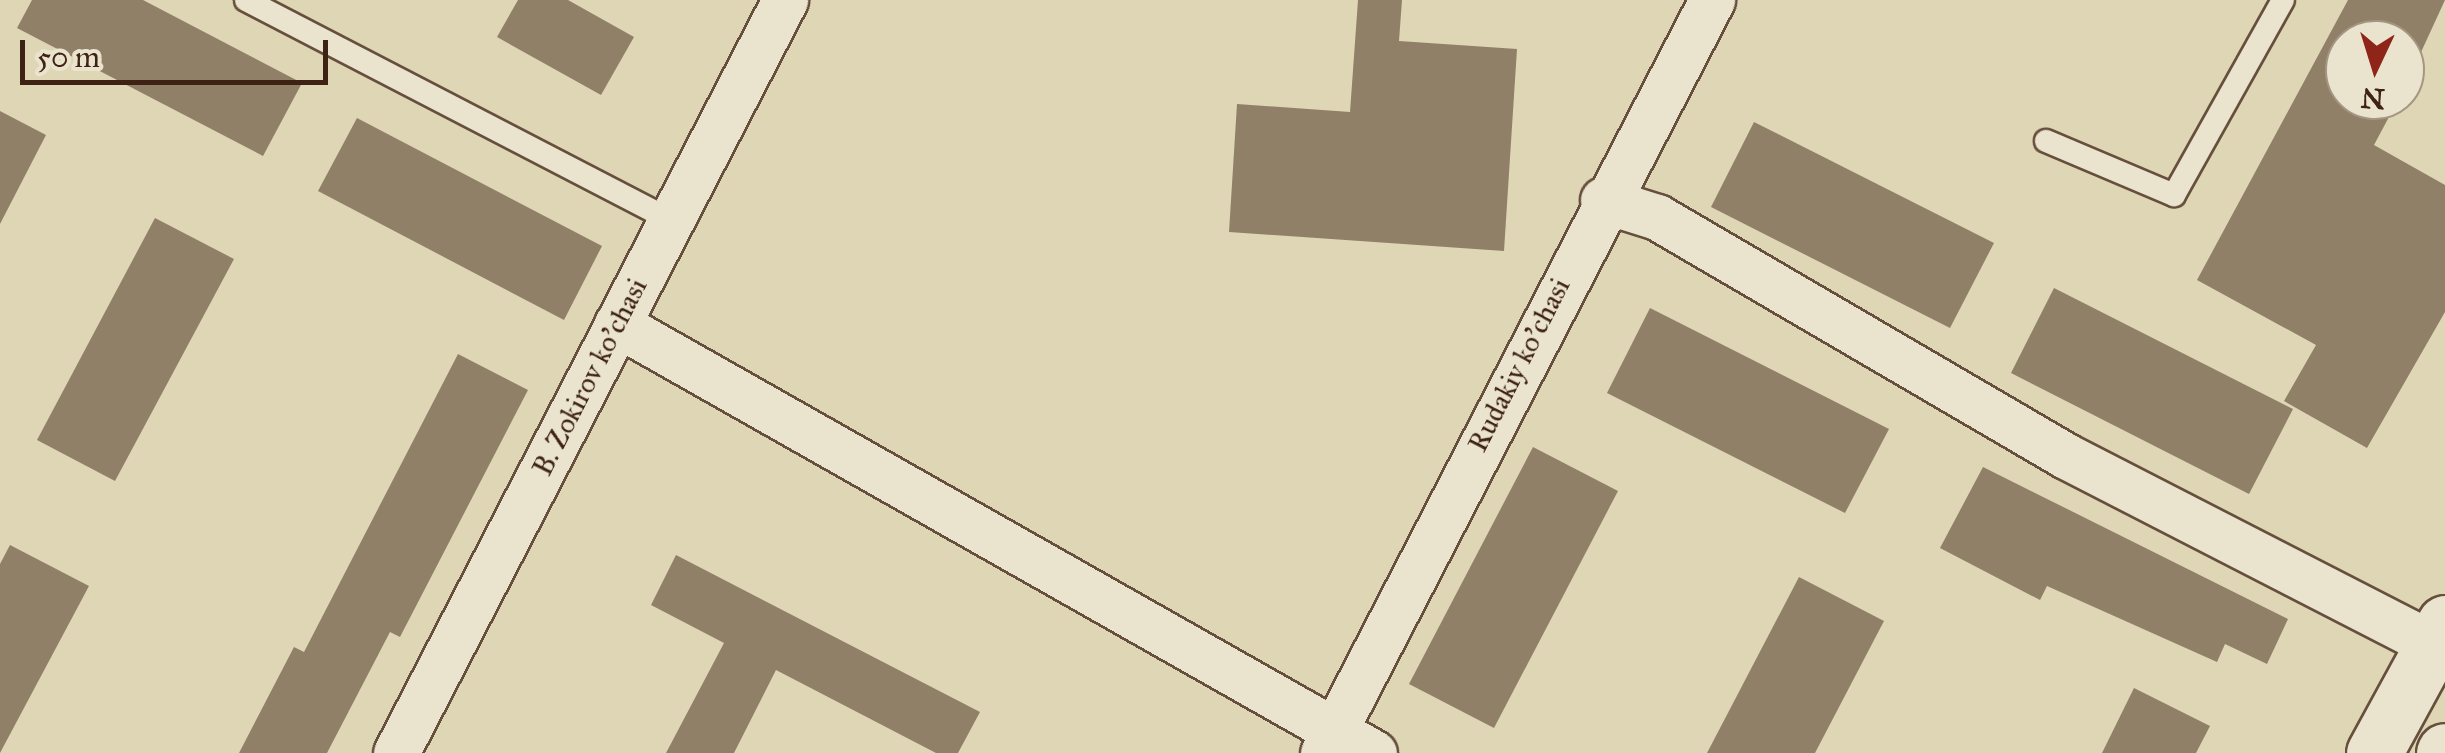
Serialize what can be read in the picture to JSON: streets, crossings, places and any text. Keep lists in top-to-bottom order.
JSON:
{
  "streets": {
    "street": ["Rudakiy ko'chasi", "B. Zokirov ko'chasi"]
  },
  "scale_bar": "50 m",
  "north": "bottom"
}
